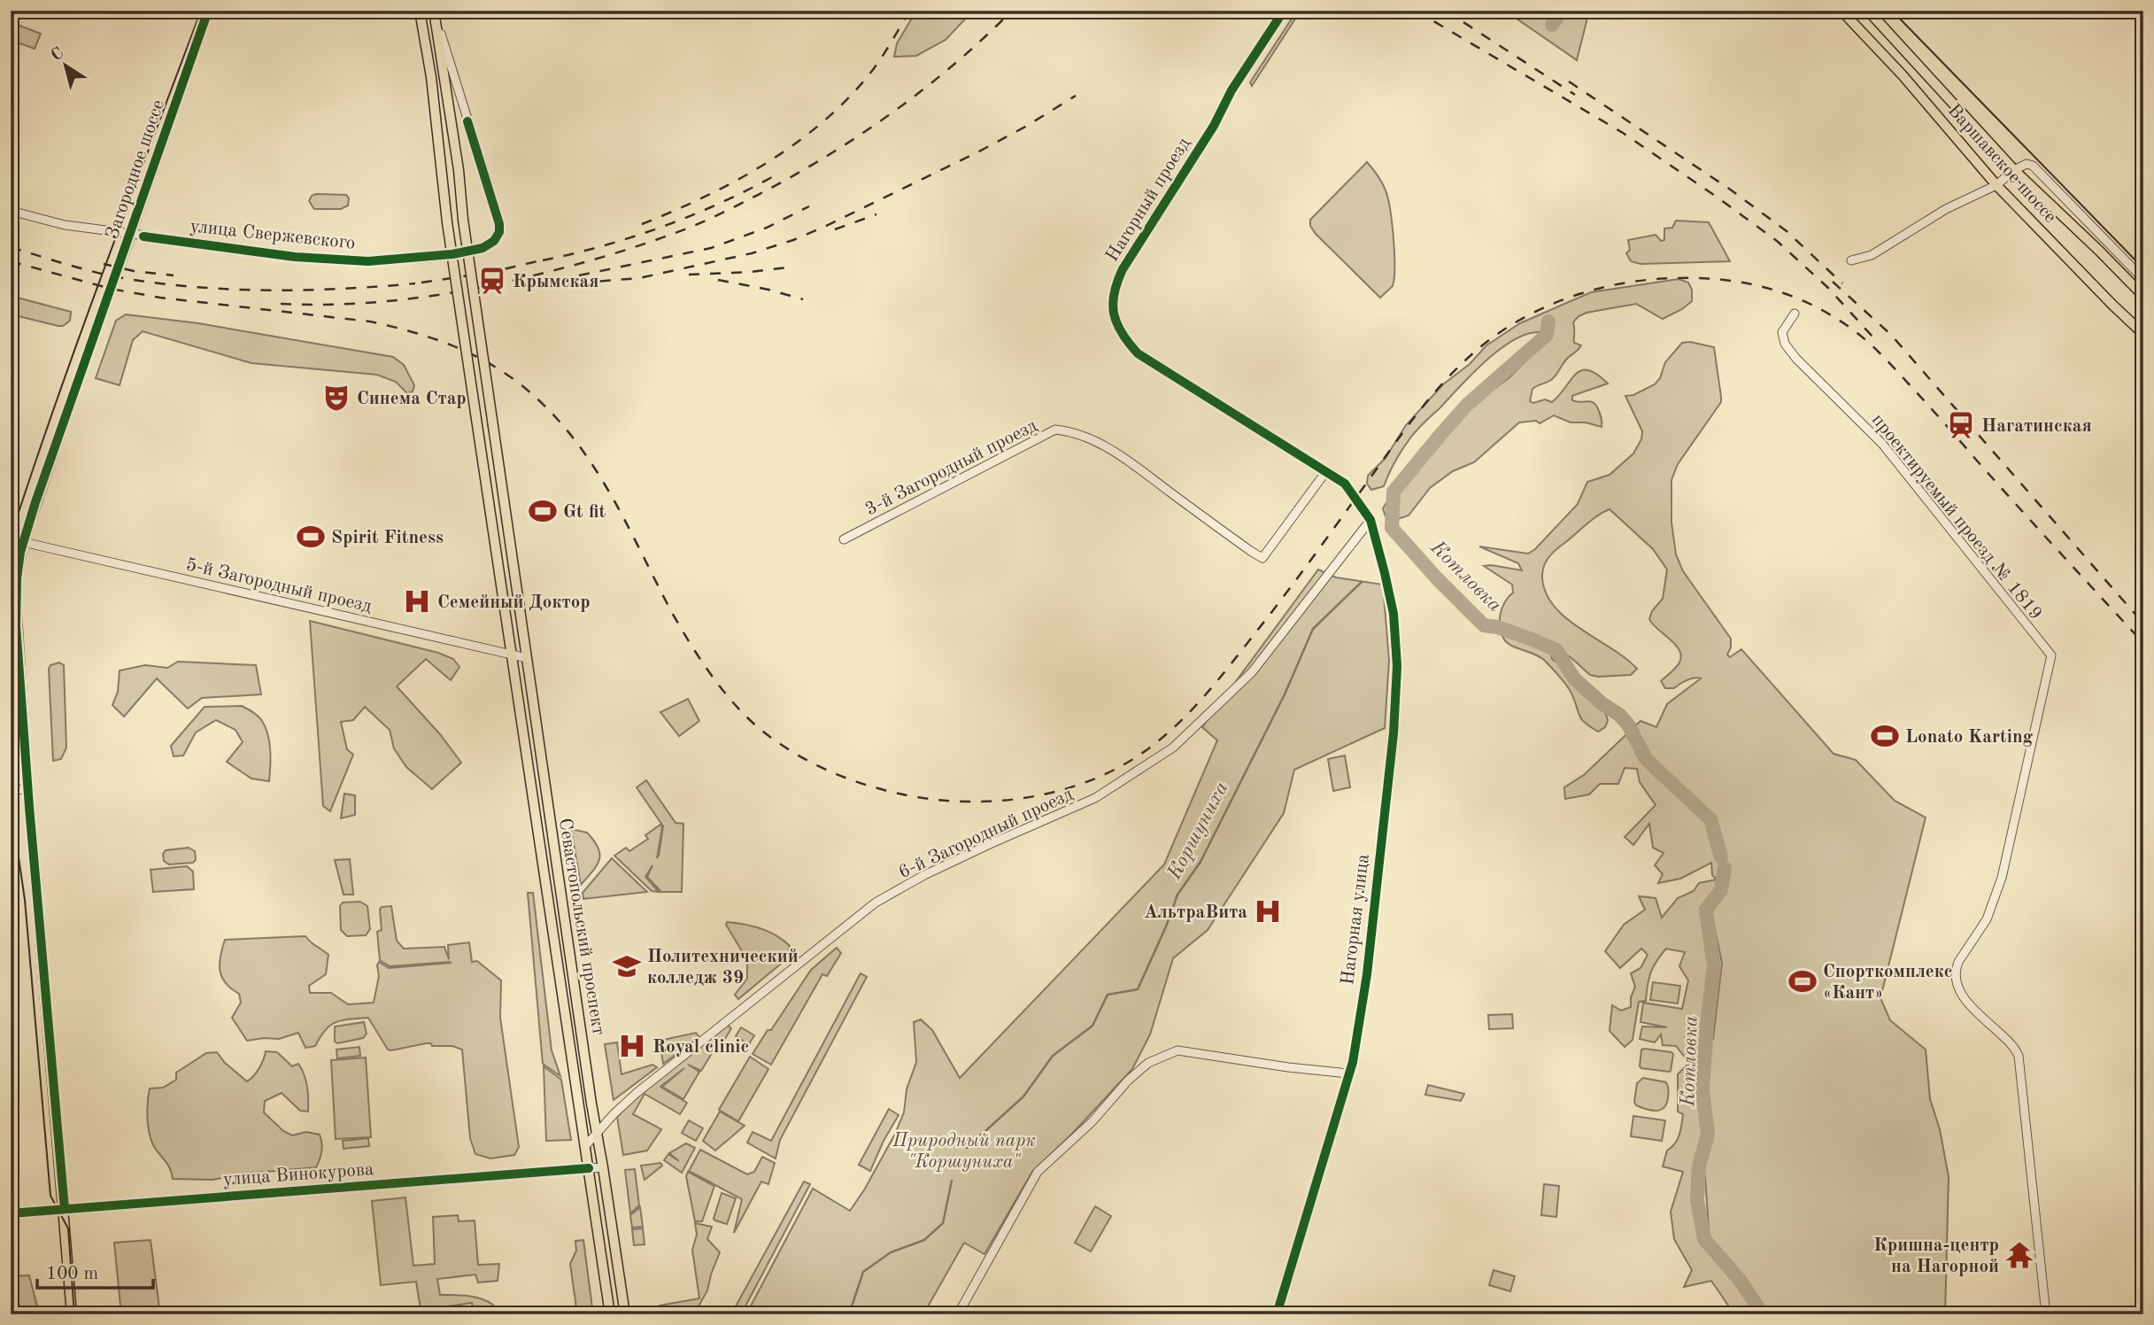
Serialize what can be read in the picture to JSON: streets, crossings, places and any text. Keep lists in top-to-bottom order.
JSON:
{
  "streets": {
    "main road": ["Варшавское шоссе", "Загородное шоссе", "Севастопольский проспект"],
    "street": [
      "Нагорный проезд",
      "улица Свержевского",
      "3-й Загородный проезд",
      "проектируемый проезд № 1819",
      "5-й Загородный проезд",
      "6-й Загородный проезд",
      "Нагорная улица",
      "улица Винокурова"
    ]
  },
  "crossings": [
    ["Загородное шоссе", "улица Свержевского"],
    ["Загородное шоссе", "5-й Загородный проезд"],
    ["Загородное шоссе", "улица Винокурова"],
    ["Нагорный проезд", "3-й Загородный проезд"],
    ["Нагорный проезд", "6-й Загородный проезд"],
    ["Нагорный проезд", "Нагорная улица"],
    ["улица Свержевского", "Севастопольский проспект"],
    ["5-й Загородный проезд", "Севастопольский проспект"],
    ["6-й Загородный проезд", "Нагорная улица"],
    ["6-й Загородный проезд", "Севастопольский проспект"],
    ["Севастопольский проспект", "улица Винокурова"]
  ],
  "water": ["Котловка", "Коршуниха"],
  "parks": ["Природный парк \"Коршуниха\""],
  "places": {
    "station": ["Крымская", "Нагатинская"],
    "theatre": ["Синема Стар"],
    "sports": [
      "Gt fit",
      "Spirit Fitness",
      "Lonato Karting",
      "Спорткомплекс «Кант»"
    ],
    "hospital": ["Семейный Доктор", "АльтраВита", "Royal clinic"],
    "school or university": ["Политехнический колледж 39"],
    "temple": ["Кришна-центр на Нагорной"]
  },
  "scale_bar": "100 m",
  "north": "top left"
}
